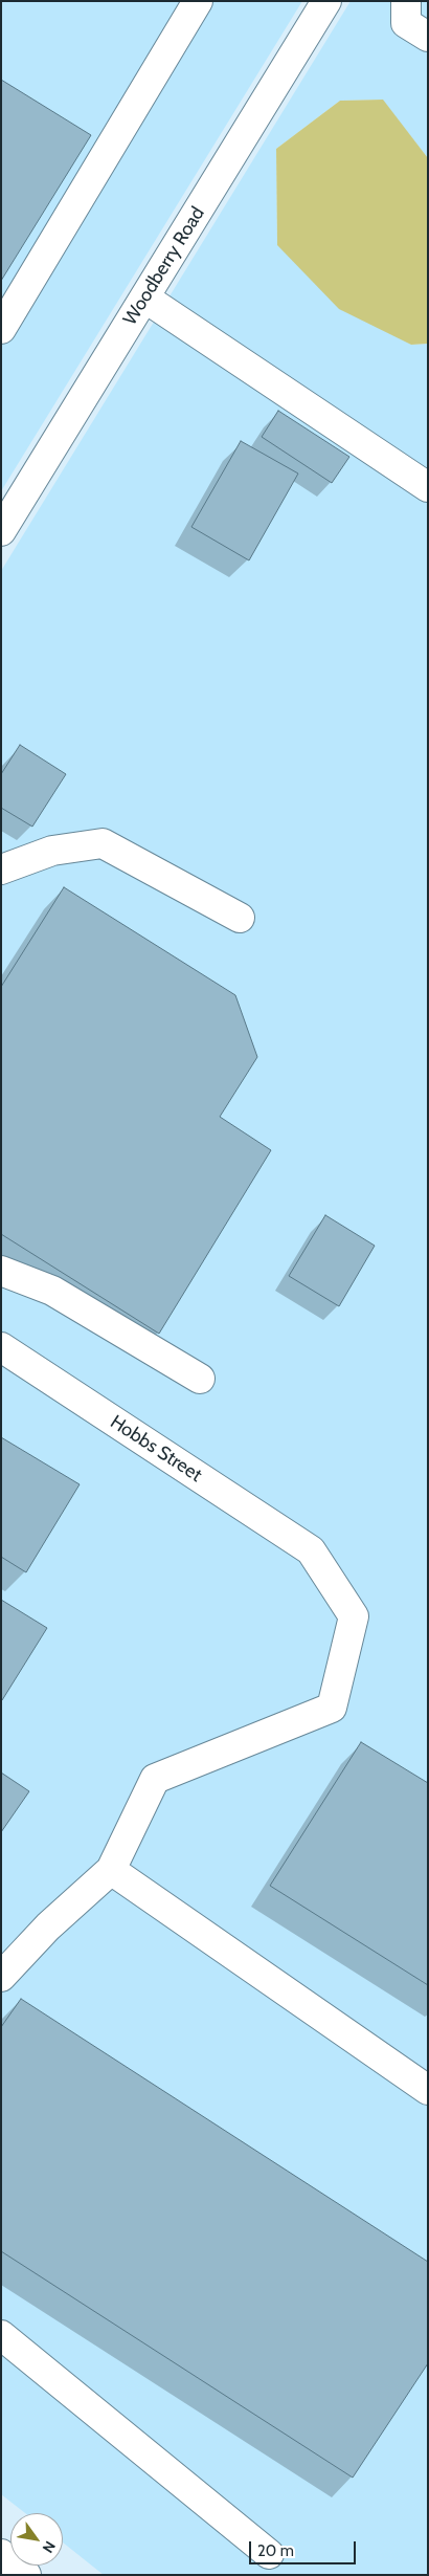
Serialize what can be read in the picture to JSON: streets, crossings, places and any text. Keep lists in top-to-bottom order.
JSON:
{
  "streets": {
    "main road": ["Woodberry Road", "Hobbs Street"]
  },
  "scale_bar": "20 m",
  "north": "bottom right"
}
